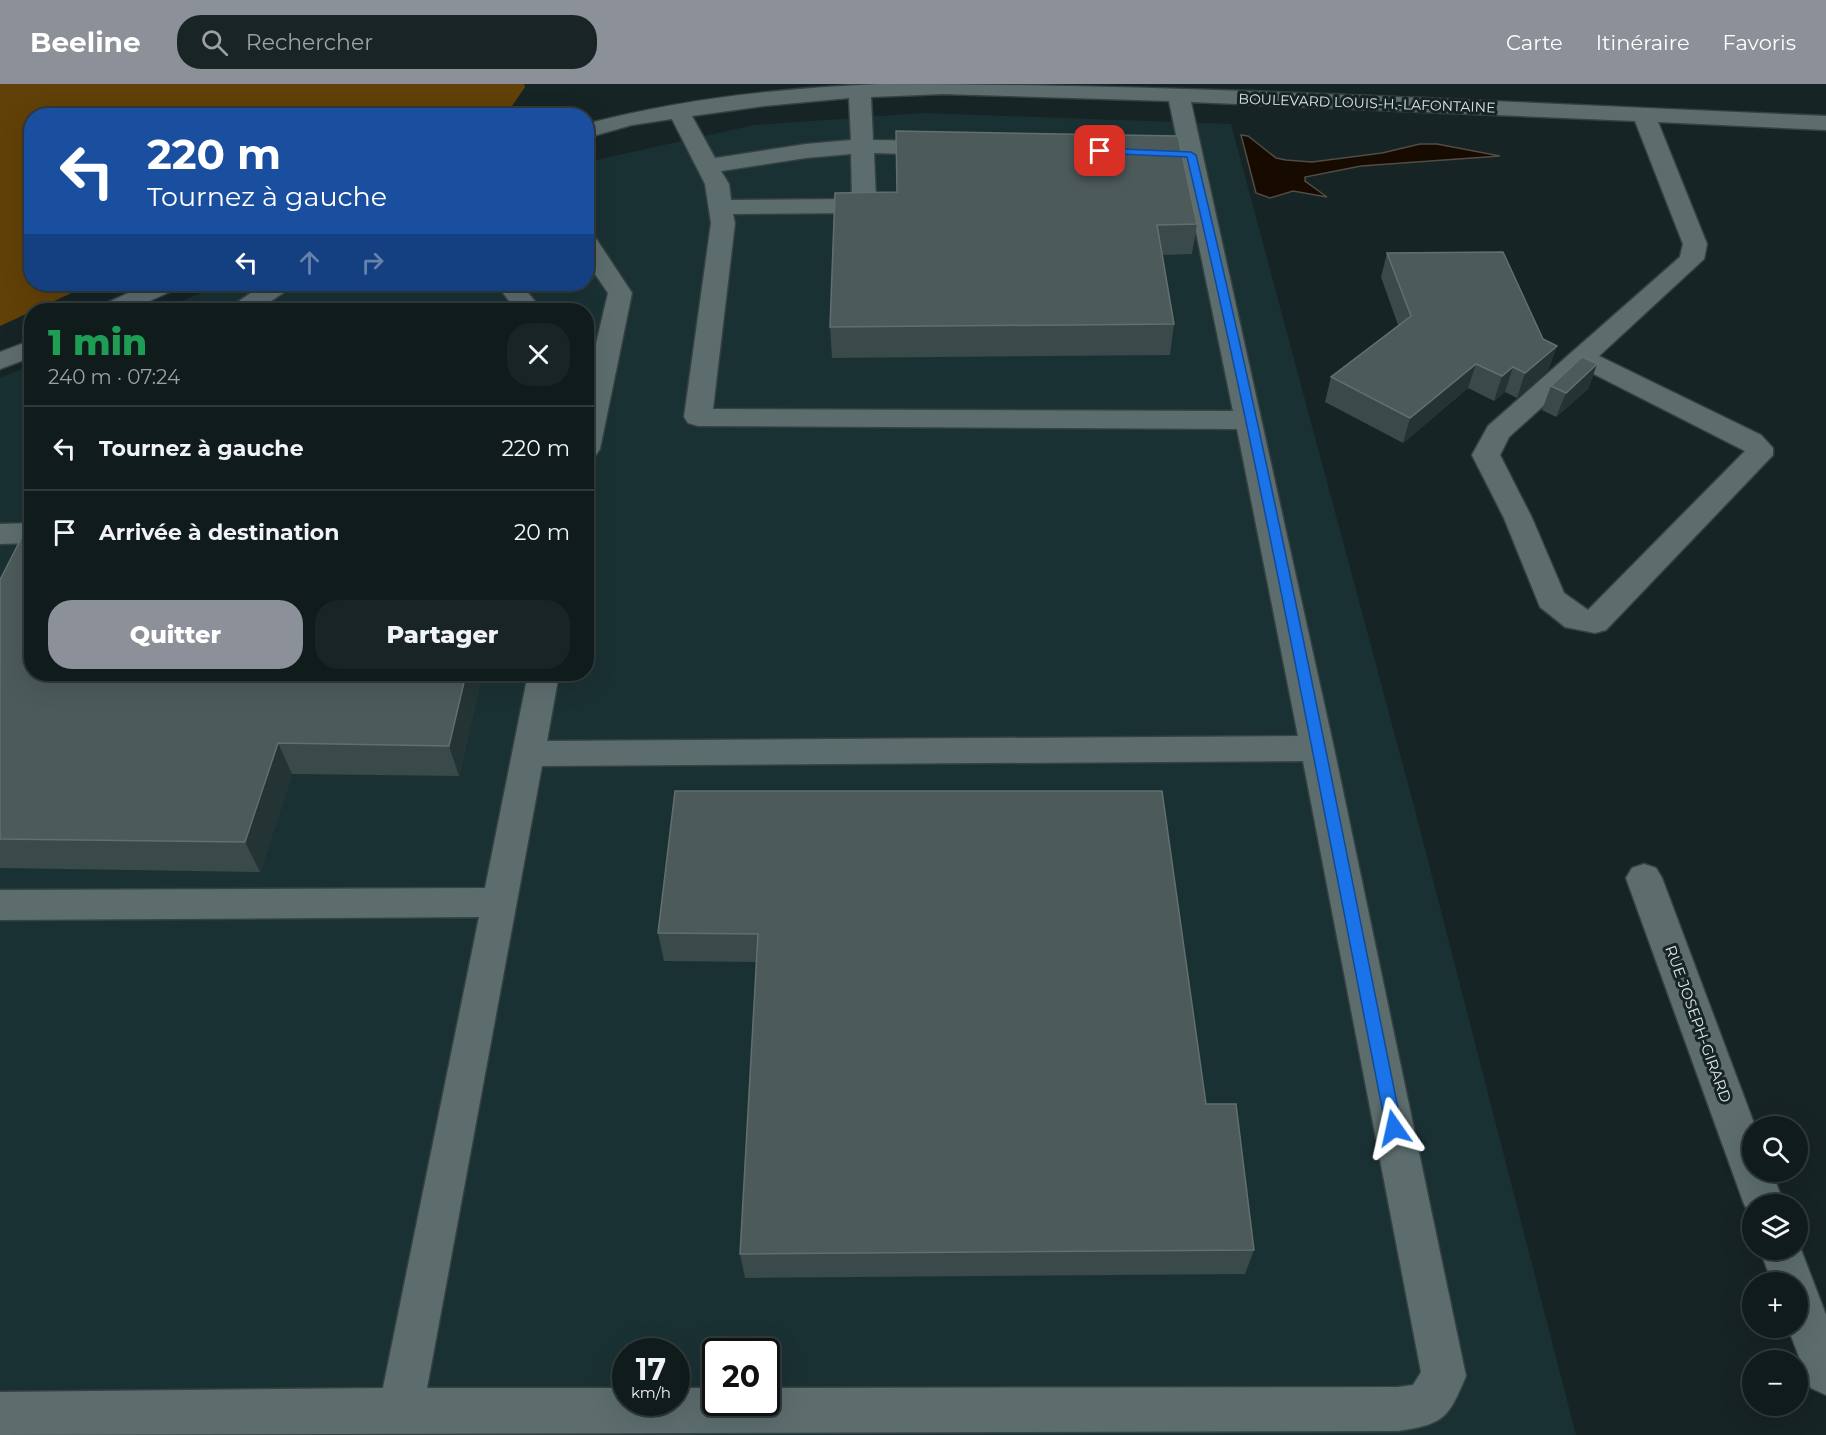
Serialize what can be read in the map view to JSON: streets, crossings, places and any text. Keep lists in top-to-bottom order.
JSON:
{
  "streets": {
    "street": ["BOULEVARD LOUIS-H.-LAFONTAINE", "RUE JOSEPH-GIRARD"]
  },
  "page": {
    "header": "Beeline",
    "search": "Rechercher",
    "nav": ["Carte", "Itinéraire", "Favoris"],
    "turn": ["220 m", "Tournez à gauche"],
    "heading": ["1 min", "240 m · 07:24"],
    "list": [
      {
        "name": "Tournez à gauche",
        "value": "220 m"
      },
      {
        "name": "Arrivée à destination",
        "value": "20 m"
      }
    ],
    "buttons": ["Quitter", "Partager"],
    "map_buttons": ["+", "−"],
    "speed": "17 km/h",
    "limit": "20"
  }
}
